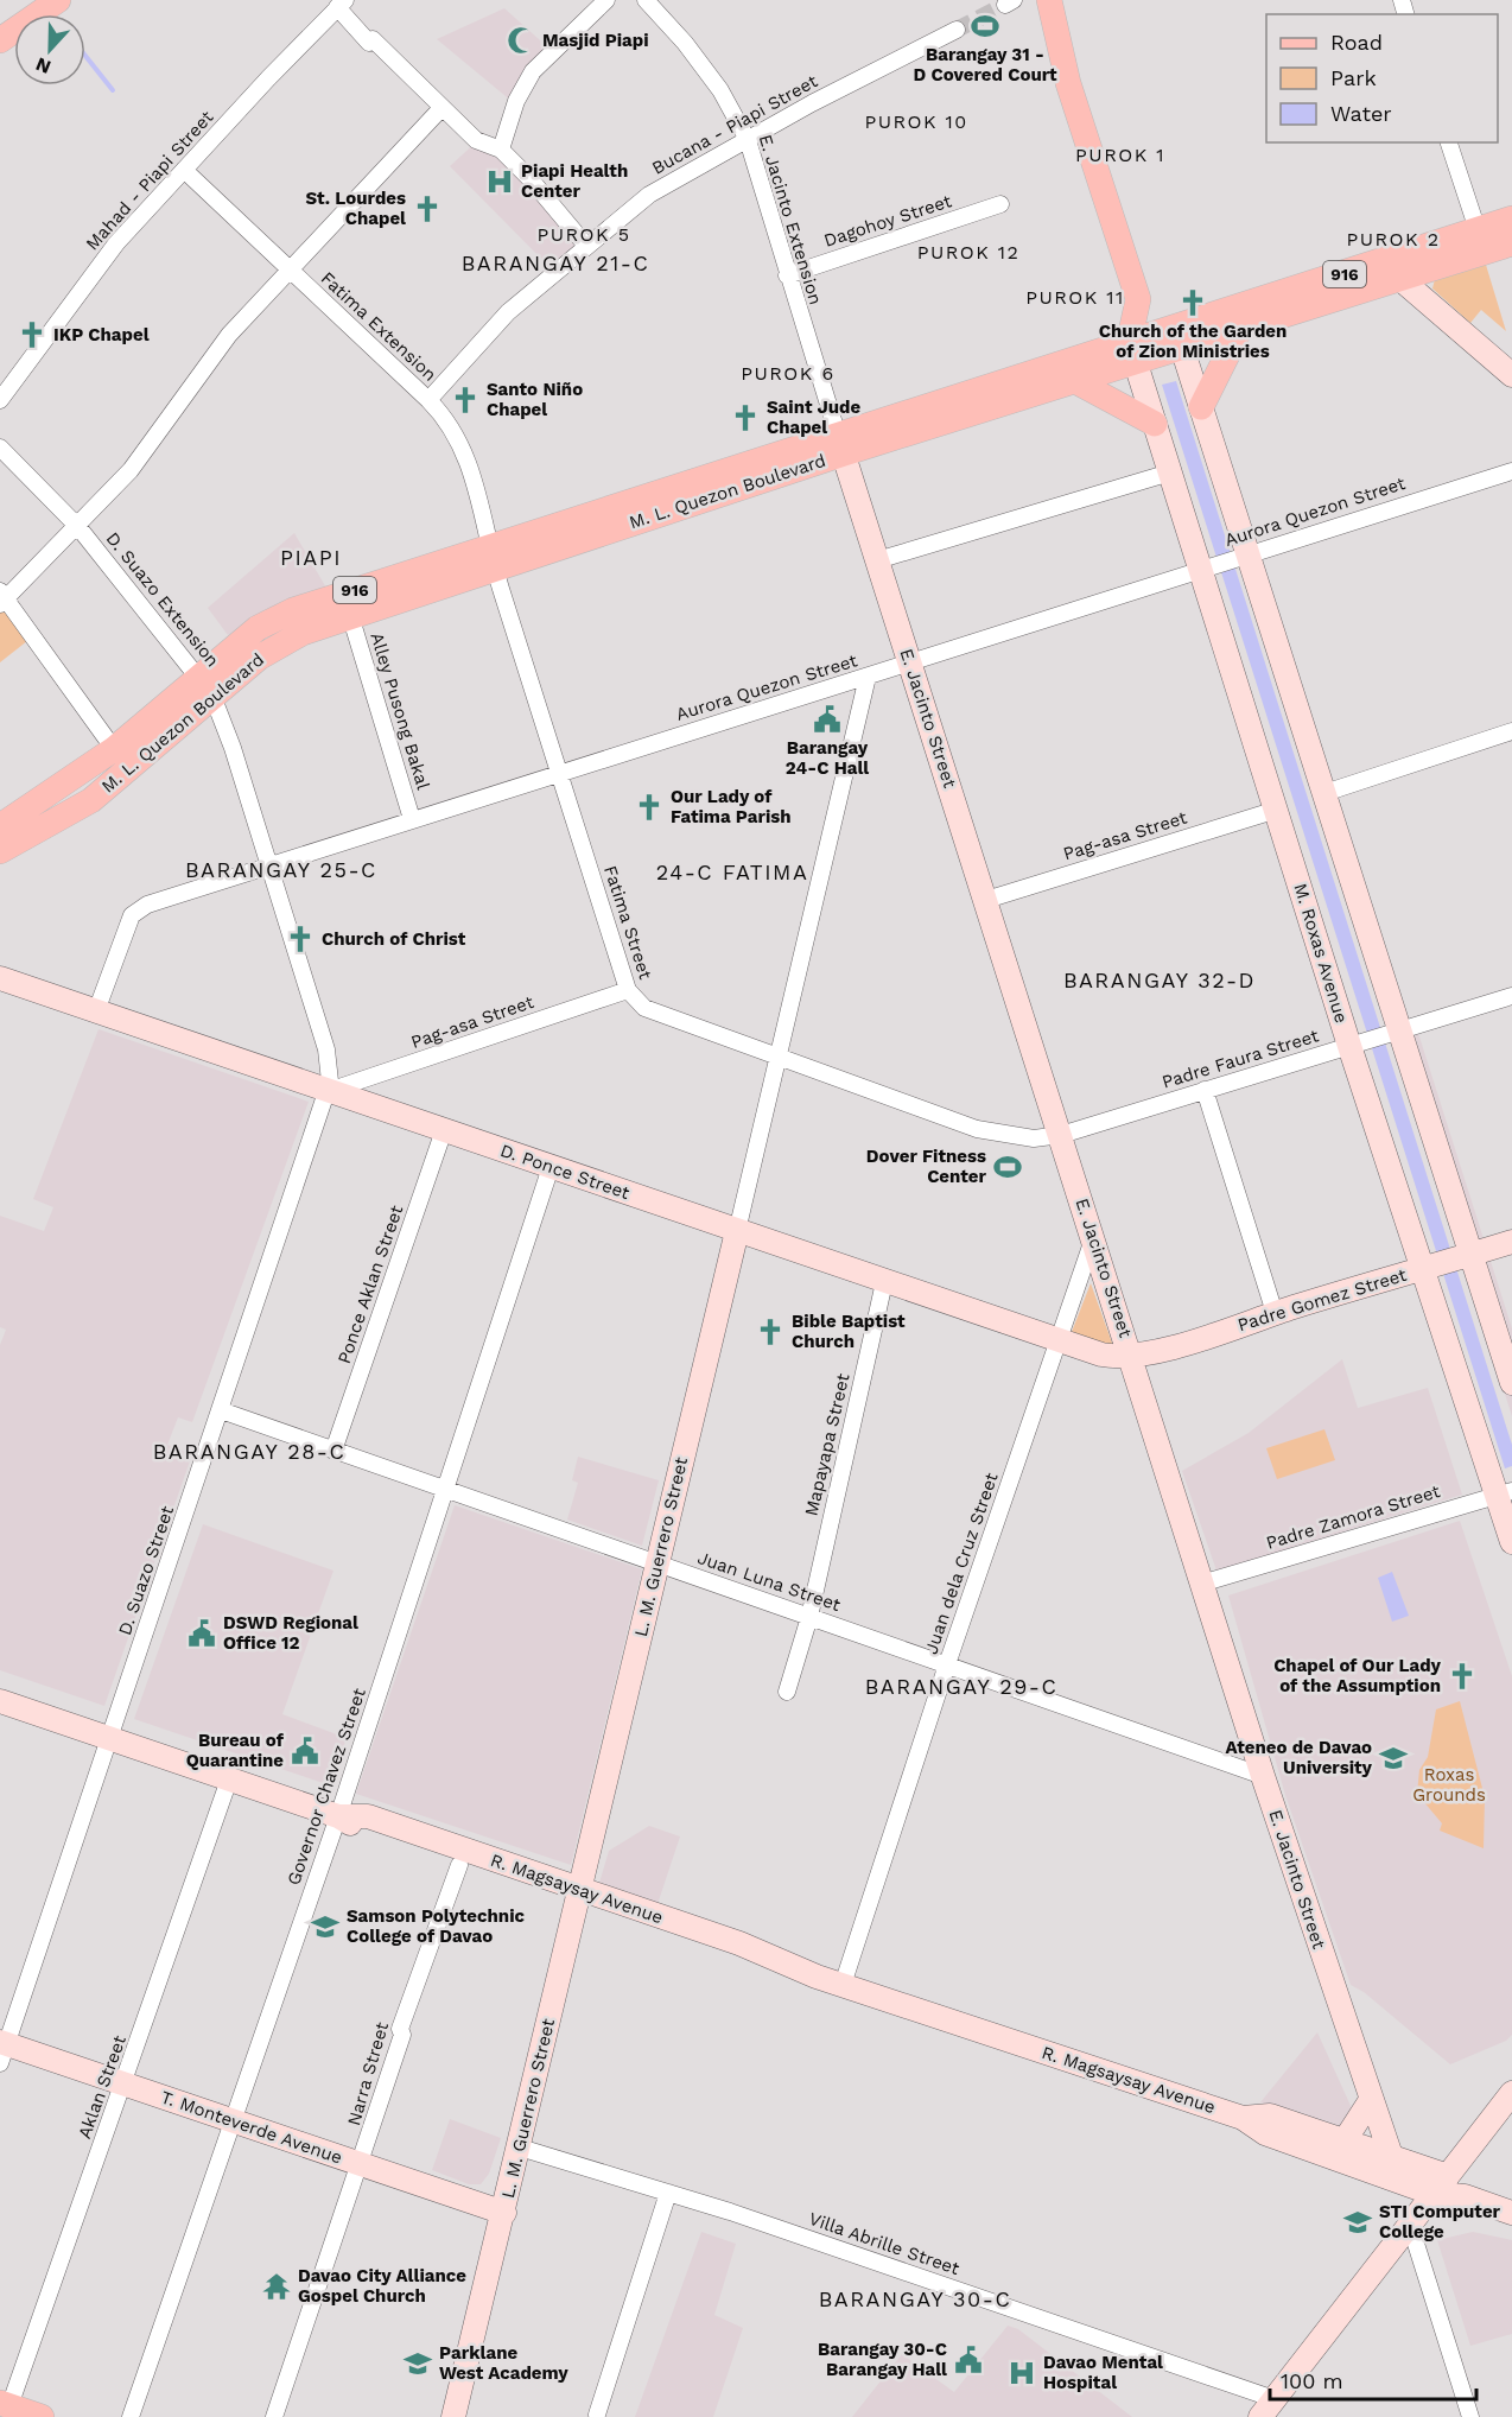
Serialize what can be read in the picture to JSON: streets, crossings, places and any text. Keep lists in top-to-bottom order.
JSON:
{
  "streets": {
    "main road": ["916", "M. L. Quezon Boulevard"],
    "street": [
      "Bucana - Piapi Street",
      "Mahad - Piapi Street",
      "E. Jacinto Extension",
      "Dagohoy Street",
      "Fatima Extension",
      "Aurora Quezon Street",
      "D. Suazo Extension",
      "Alley Pusong Bakal",
      "E. Jacinto Street",
      "Pag-asa Street",
      "Fatima Street",
      "M. Roxas Avenue",
      "Padre Faura Street",
      "D. Ponce Street",
      "Ponce Aklan Street",
      "Padre Gomez Street",
      "Mapayapa Street",
      "Padre Zamora Street",
      "L. M. Guerrero Street",
      "Juan dela Cruz Street",
      "D. Suazo Street",
      "Juan Luna Street",
      "Governor Chavez Street",
      "R. Magsaysay Avenue",
      "Narra Street",
      "Aklan Street",
      "T. Monteverde Avenue",
      "Villa Abrille Street"
    ]
  },
  "crossings": [
    ["Bucana - Piapi Street", "E. Jacinto Extension"],
    ["Bucana - Piapi Street", "Fatima Extension"],
    ["Mahad - Piapi Street", "Fatima Extension"],
    ["E. Jacinto Extension", "Dagohoy Street"],
    ["E. Jacinto Extension", "M. L. Quezon Boulevard"],
    ["E. Jacinto Extension", "E. Jacinto Street"],
    ["Fatima Extension", "M. L. Quezon Boulevard"],
    ["Fatima Extension", "Fatima Street"],
    ["M. L. Quezon Boulevard", "D. Suazo Extension"],
    ["M. L. Quezon Boulevard", "Alley Pusong Bakal"],
    ["M. L. Quezon Boulevard", "E. Jacinto Street"],
    ["M. L. Quezon Boulevard", "Fatima Street"],
    ["M. L. Quezon Boulevard", "M. Roxas Avenue"],
    ["Aurora Quezon Street", "D. Suazo Extension"],
    ["Aurora Quezon Street", "Alley Pusong Bakal"],
    ["Aurora Quezon Street", "E. Jacinto Street"],
    ["Aurora Quezon Street", "Fatima Street"],
    ["Aurora Quezon Street", "M. Roxas Avenue"],
    ["Aurora Quezon Street", "D. Ponce Street"],
    ["Aurora Quezon Street", "L. M. Guerrero Street"],
    ["D. Suazo Extension", "Pag-asa Street"],
    ["D. Suazo Extension", "D. Ponce Street"],
    ["D. Suazo Extension", "D. Suazo Street"],
    ["E. Jacinto Street", "Pag-asa Street"],
    ["E. Jacinto Street", "Fatima Street"],
    ["E. Jacinto Street", "Padre Faura Street"],
    ["E. Jacinto Street", "D. Ponce Street"],
    ["E. Jacinto Street", "Padre Gomez Street"],
    ["E. Jacinto Street", "Padre Zamora Street"],
    ["E. Jacinto Street", "Juan dela Cruz Street"],
    ["E. Jacinto Street", "Juan Luna Street"],
    ["E. Jacinto Street", "R. Magsaysay Avenue"],
    ["Pag-asa Street", "Fatima Street"],
    ["Pag-asa Street", "M. Roxas Avenue"],
    ["Pag-asa Street", "D. Ponce Street"],
    ["Pag-asa Street", "D. Suazo Street"],
    ["Fatima Street", "Padre Faura Street"],
    ["Fatima Street", "L. M. Guerrero Street"],
    ["M. Roxas Avenue", "Padre Faura Street"],
    ["M. Roxas Avenue", "Padre Gomez Street"],
    ["M. Roxas Avenue", "Padre Zamora Street"],
    ["D. Ponce Street", "Ponce Aklan Street"],
    ["D. Ponce Street", "Padre Gomez Street"],
    ["D. Ponce Street", "Mapayapa Street"],
    ["D. Ponce Street", "L. M. Guerrero Street"],
    ["D. Ponce Street", "Juan dela Cruz Street"],
    ["D. Ponce Street", "D. Suazo Street"],
    ["D. Ponce Street", "Governor Chavez Street"],
    ["Ponce Aklan Street", "Juan Luna Street"],
    ["Mapayapa Street", "Juan Luna Street"],
    ["L. M. Guerrero Street", "Juan Luna Street"],
    ["L. M. Guerrero Street", "R. Magsaysay Avenue"],
    ["L. M. Guerrero Street", "T. Monteverde Avenue"],
    ["L. M. Guerrero Street", "Villa Abrille Street"],
    ["Juan dela Cruz Street", "Juan Luna Street"],
    ["Juan dela Cruz Street", "R. Magsaysay Avenue"],
    ["D. Suazo Street", "Juan Luna Street"],
    ["D. Suazo Street", "R. Magsaysay Avenue"],
    ["D. Suazo Street", "T. Monteverde Avenue"],
    ["Juan Luna Street", "Governor Chavez Street"],
    ["Governor Chavez Street", "R. Magsaysay Avenue"],
    ["Governor Chavez Street", "T. Monteverde Avenue"],
    ["R. Magsaysay Avenue", "Narra Street"],
    ["R. Magsaysay Avenue", "Aklan Street"],
    ["Narra Street", "T. Monteverde Avenue"],
    ["Aklan Street", "T. Monteverde Avenue"]
  ],
  "districts": [
    "PUROK 10",
    "PUROK 1",
    "PUROK 5",
    "PUROK 2",
    "PUROK 12",
    "BARANGAY 21-C",
    "PUROK 11",
    "PUROK 6",
    "PIAPI",
    "BARANGAY 25-C",
    "24-C FATIMA",
    "BARANGAY 32-D",
    "BARANGAY 28-C",
    "BARANGAY 29-C",
    "BARANGAY 30-C"
  ],
  "parks": ["Roxas Grounds"],
  "places": {
    "sports": ["Barangay 31 - D Covered Court", "Dover Fitness Center"],
    "mosque": ["Masjid Piapi"],
    "hospital": ["Piapi Health Center", "Davao Mental Hospital"],
    "church": [
      "St. Lourdes Chapel",
      "Church of the Garden of Zion Ministries",
      "IKP Chapel",
      "Santo Niño Chapel",
      "Saint Jude Chapel",
      "Our Lady of Fatima Parish",
      "Church of Christ",
      "Bible Baptist Church",
      "Chapel of Our Lady of the Assumption"
    ],
    "public building": [
      "Barangay 24-C Hall",
      "DSWD Regional Office 12",
      "Bureau of Quarantine",
      "Barangay 30-C Barangay Hall"
    ],
    "school or university": [
      "Ateneo de Davao University",
      "Samson Polytechnic College of Davao",
      "STI Computer College",
      "Parklane West Academy"
    ],
    "temple": ["Davao City Alliance Gospel Church"]
  },
  "legend": ["Road", "Park", "Water"],
  "scale_bar": "100 m",
  "north": "bottom"
}
